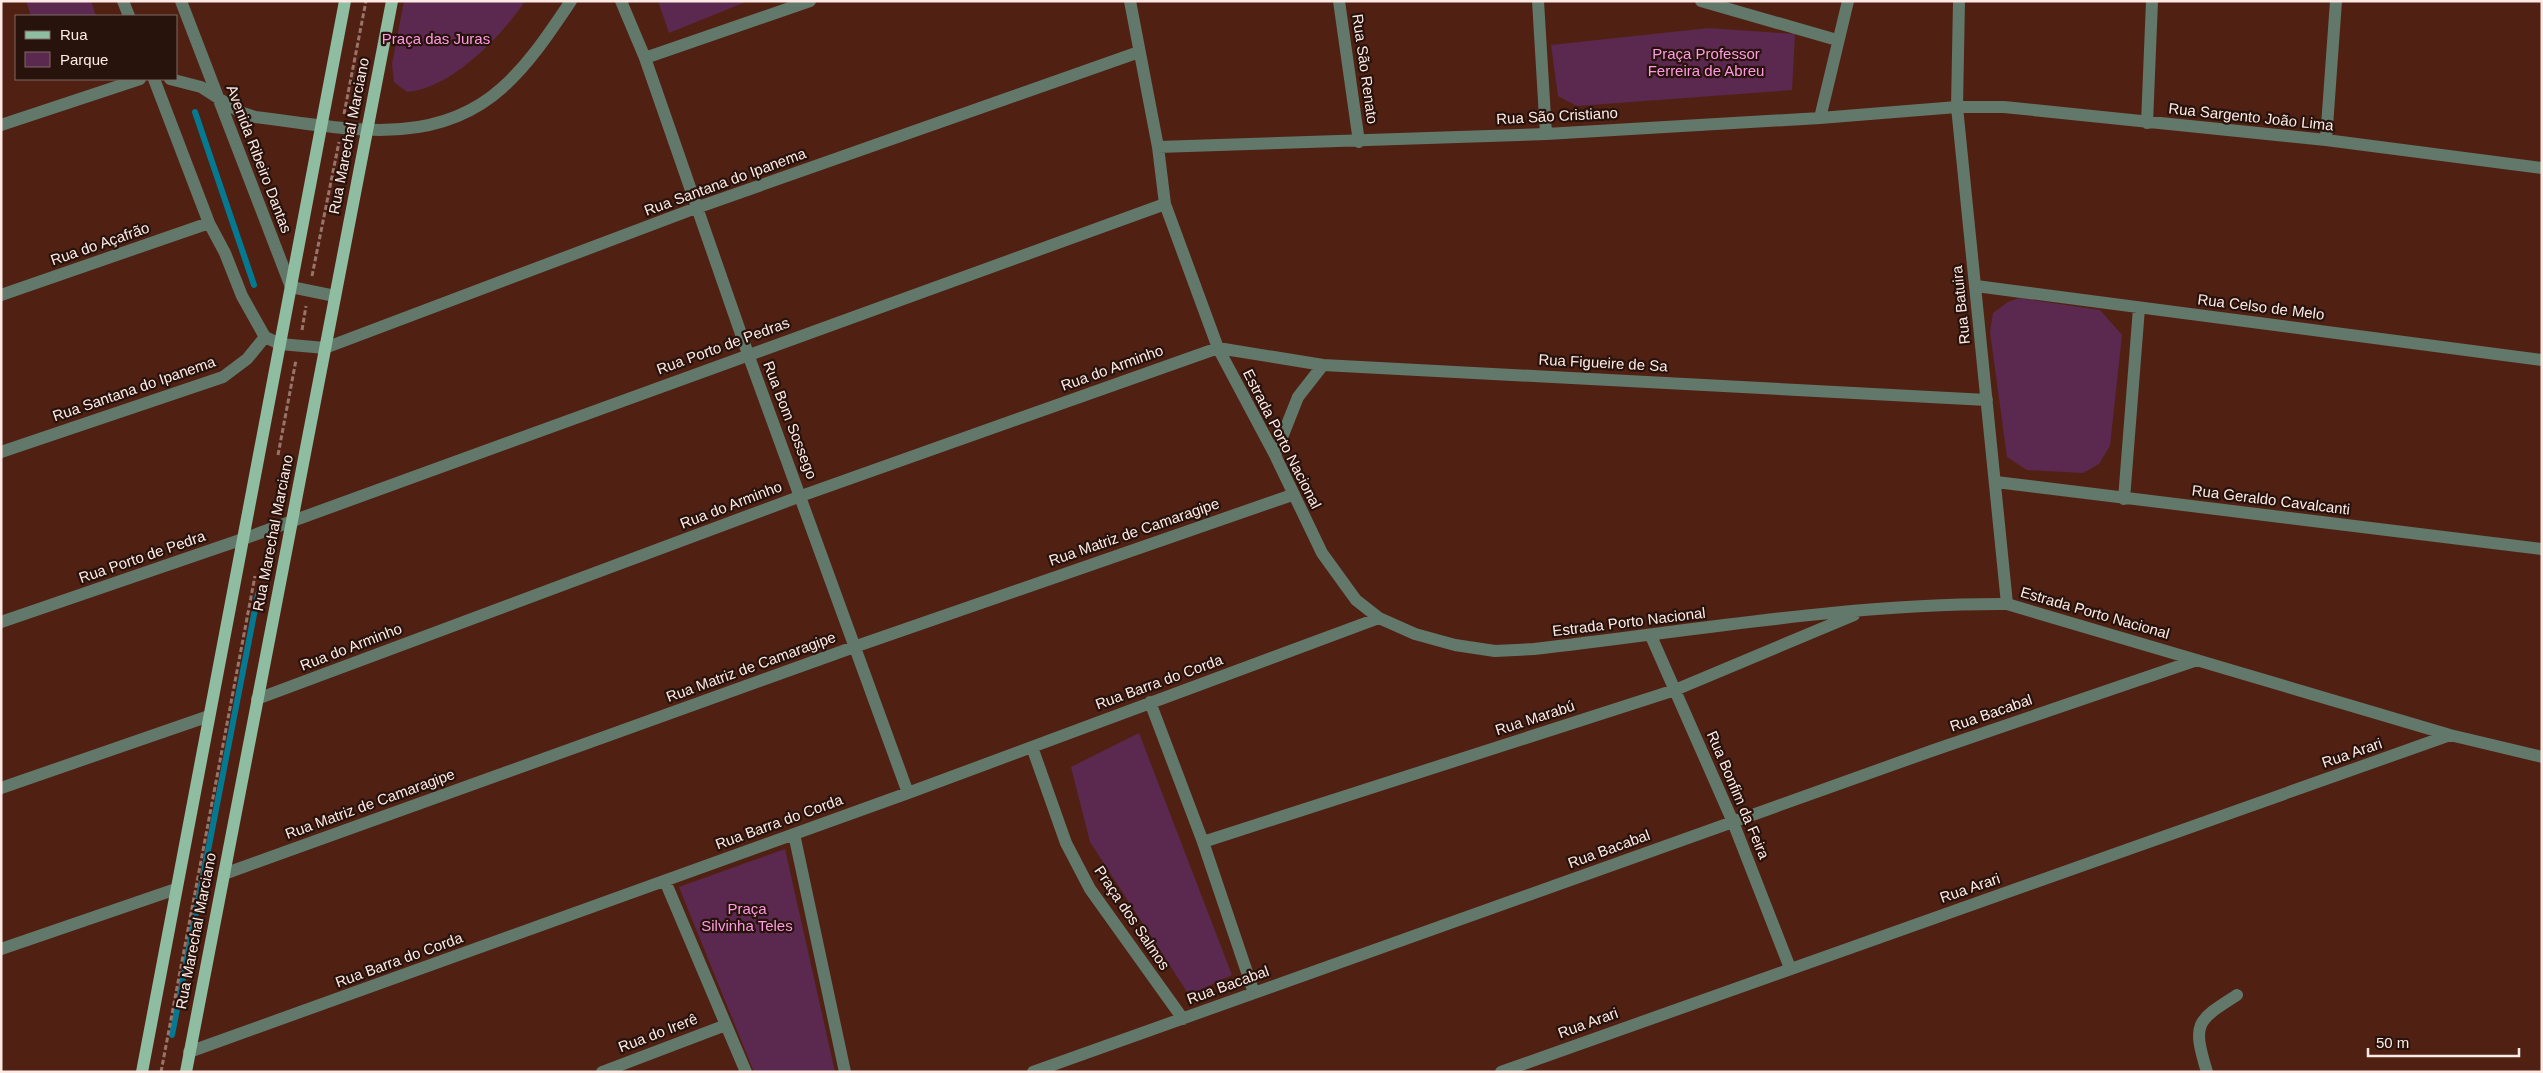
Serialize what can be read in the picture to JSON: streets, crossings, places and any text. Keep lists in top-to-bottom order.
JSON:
{
  "streets": {
    "main road": ["Rua Marechal Marciano"],
    "street": [
      "Rua São Renato",
      "Rua São Cristiano",
      "Rua Sargento João Lima",
      "Avenida Ribeiro Dantas",
      "Rua Santana do Ipanema",
      "Rua do Açafrão",
      "Rua Batuira",
      "Rua Celso de Melo",
      "Rua Porto de Pedras",
      "Rua Figueire de Sa",
      "Rua do Arminho",
      "Rua Bom Sossego",
      "Estrada Porto Nacional",
      "Rua Geraldo Cavalcanti",
      "Rua Matriz de Camaragipe",
      "Rua Porto de Pedra",
      "Rua Barra do Corda",
      "Rua Bacabal",
      "Rua Marabú",
      "Rua Arari",
      "Rua Bonfim da Feira",
      "Praça dos Salmos",
      "Rua do Irerê"
    ]
  },
  "crossings": [
    ["Rua São Renato", "Rua São Cristiano"],
    ["Rua São Cristiano", "Rua Sargento João Lima"],
    ["Rua São Cristiano", "Rua Batuira"],
    ["Rua São Cristiano", "Estrada Porto Nacional"],
    ["Rua Sargento João Lima", "Rua Batuira"],
    ["Rua Marechal Marciano", "Avenida Ribeiro Dantas"],
    ["Rua Marechal Marciano", "Rua Santana do Ipanema"],
    ["Rua Marechal Marciano", "Rua Porto de Pedras"],
    ["Rua Marechal Marciano", "Rua do Arminho"],
    ["Rua Marechal Marciano", "Rua Matriz de Camaragipe"],
    ["Rua Marechal Marciano", "Rua Porto de Pedra"],
    ["Rua Marechal Marciano", "Rua Barra do Corda"],
    ["Rua Santana do Ipanema", "Rua Bom Sossego"],
    ["Rua Santana do Ipanema", "Estrada Porto Nacional"],
    ["Rua Batuira", "Rua Celso de Melo"],
    ["Rua Batuira", "Rua Figueire de Sa"],
    ["Rua Batuira", "Estrada Porto Nacional"],
    ["Rua Batuira", "Rua Geraldo Cavalcanti"],
    ["Rua Porto de Pedras", "Rua Bom Sossego"],
    ["Rua Porto de Pedras", "Estrada Porto Nacional"],
    ["Rua Porto de Pedras", "Rua Porto de Pedra"],
    ["Rua Figueire de Sa", "Rua do Arminho"],
    ["Rua Figueire de Sa", "Estrada Porto Nacional"],
    ["Rua do Arminho", "Rua Bom Sossego"],
    ["Rua do Arminho", "Estrada Porto Nacional"],
    ["Rua Bom Sossego", "Rua Matriz de Camaragipe"],
    ["Rua Bom Sossego", "Rua Barra do Corda"],
    ["Estrada Porto Nacional", "Rua Matriz de Camaragipe"],
    ["Estrada Porto Nacional", "Rua Barra do Corda"],
    ["Estrada Porto Nacional", "Rua Bacabal"],
    ["Estrada Porto Nacional", "Rua Marabú"],
    ["Estrada Porto Nacional", "Rua Arari"],
    ["Estrada Porto Nacional", "Rua Bonfim da Feira"],
    ["Rua Barra do Corda", "Praça dos Salmos"],
    ["Rua Bacabal", "Rua Bonfim da Feira"],
    ["Rua Bacabal", "Praça dos Salmos"],
    ["Rua Marabú", "Rua Bonfim da Feira"],
    ["Rua Arari", "Rua Bonfim da Feira"]
  ],
  "parks": ["Praça das Juras", "Praça Professor Ferreira de Abreu", "Praça Silvinha Teles"],
  "legend": ["Rua", "Parque"],
  "scale_bar": "50 m"
}
